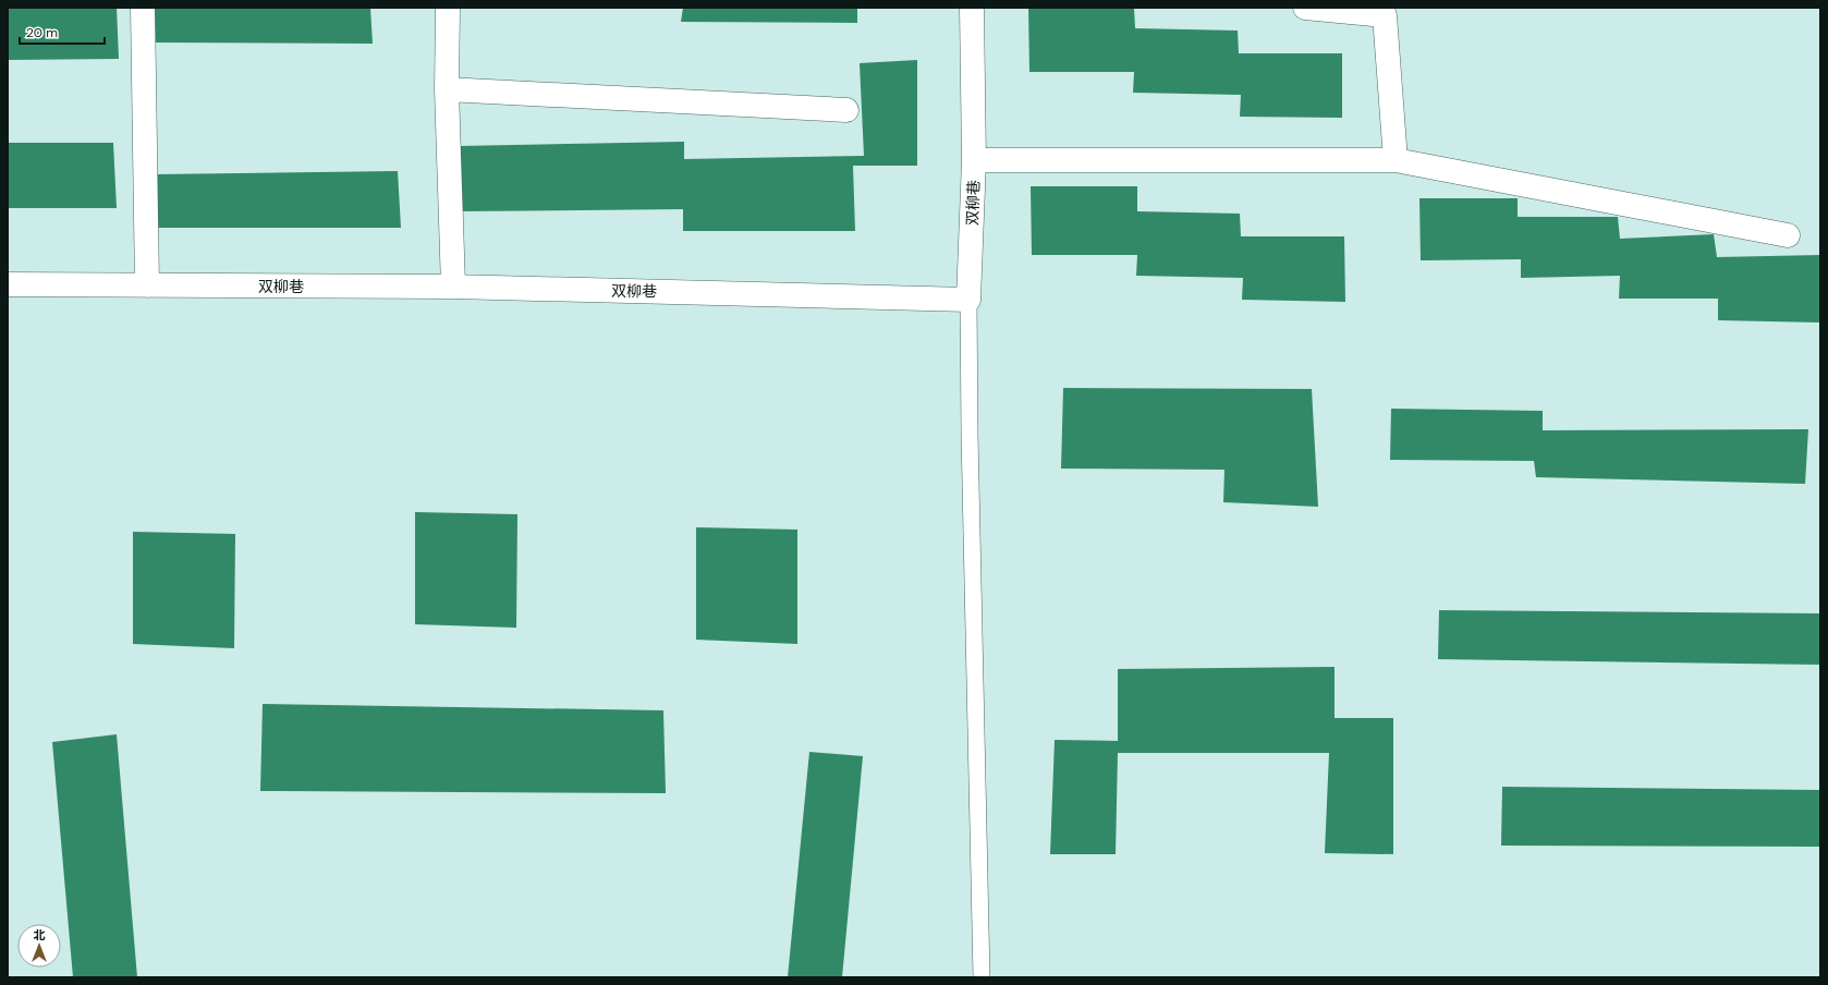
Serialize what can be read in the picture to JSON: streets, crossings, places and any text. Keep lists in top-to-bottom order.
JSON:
{
  "streets": {
    "street": ["双柳巷"]
  },
  "scale_bar": "20 m",
  "north": "top"
}
